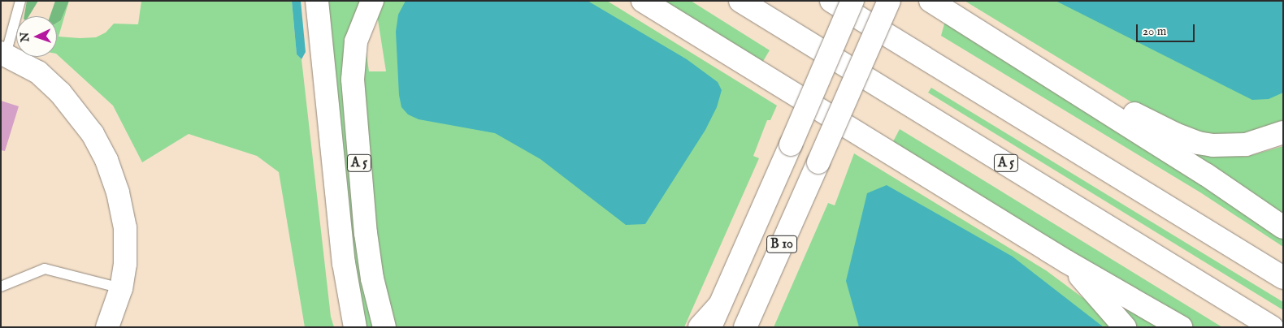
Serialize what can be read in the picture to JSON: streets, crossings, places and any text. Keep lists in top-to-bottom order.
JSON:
{
  "streets": {
    "main road": ["A 5", "B 10"]
  },
  "scale_bar": "20 m",
  "north": "left"
}
